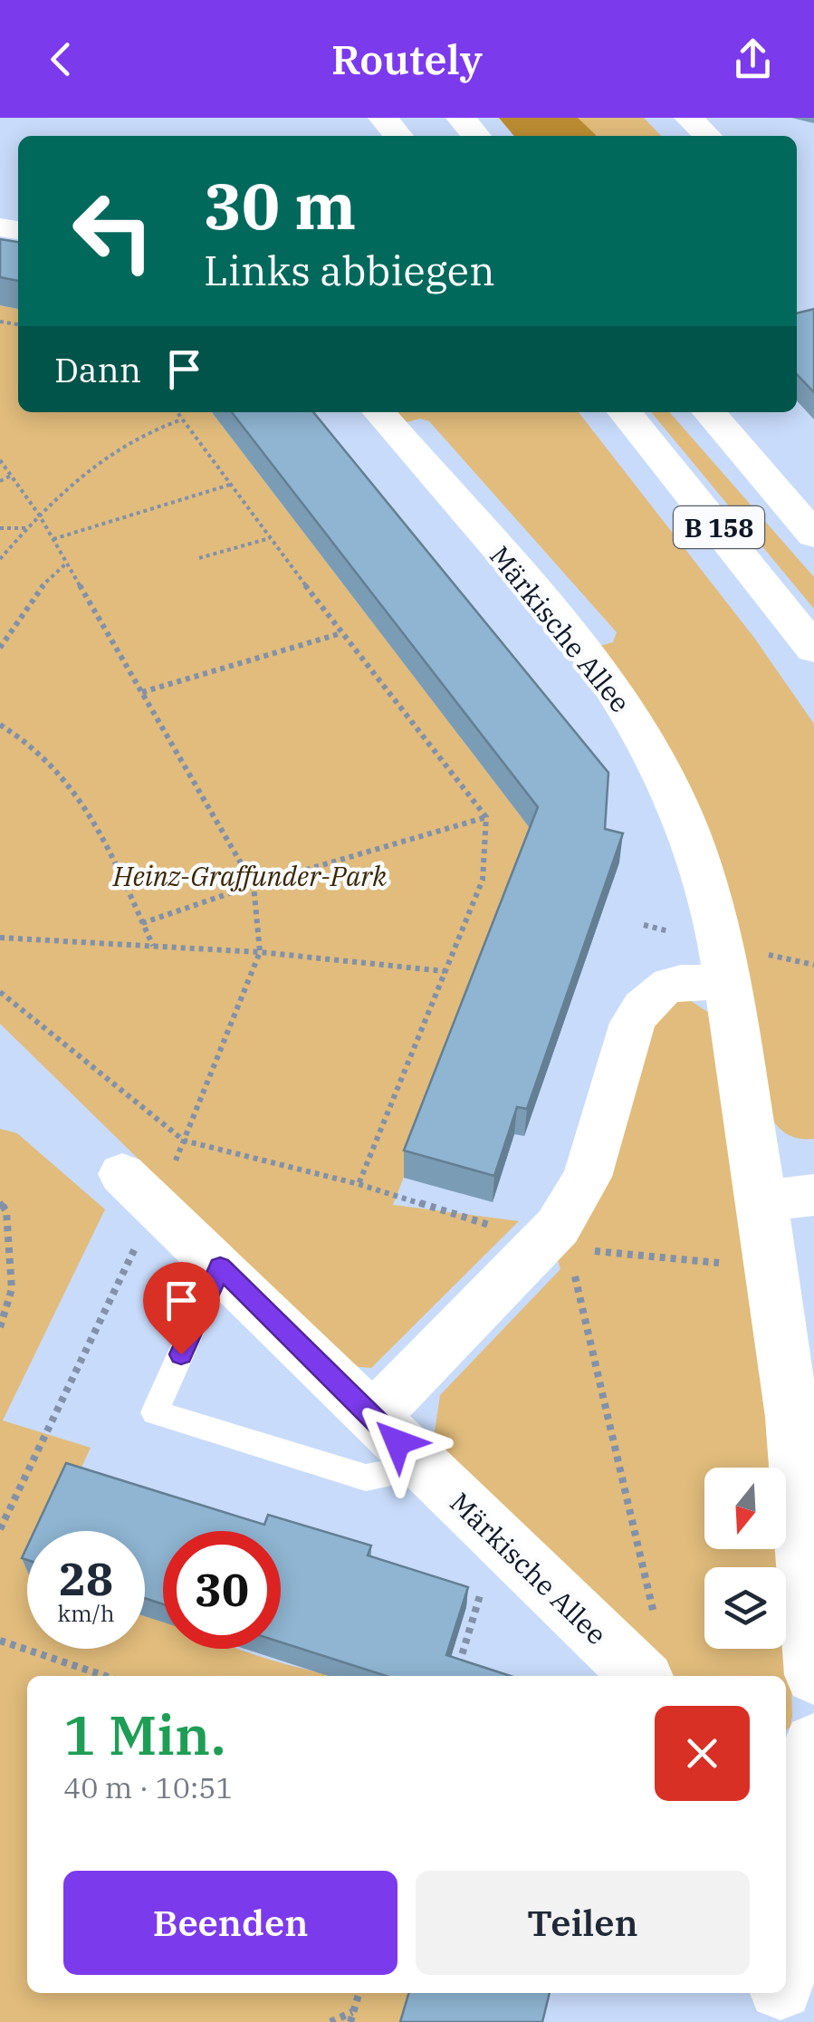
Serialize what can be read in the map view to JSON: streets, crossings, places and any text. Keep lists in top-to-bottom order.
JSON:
{
  "streets": {
    "main road": ["B 158"],
    "street": ["Märkische Allee"]
  },
  "parks": ["Heinz-Graffunder-Park"],
  "north": "bottom",
  "page": {
    "header": "Routely",
    "turn": ["30 m", "Links abbiegen"],
    "then": "Dann",
    "speed": "28 km/h",
    "limit": "30",
    "heading": ["1 Min.", "40 m · 10:51"],
    "buttons": ["Beenden", "Teilen"]
  }
}
